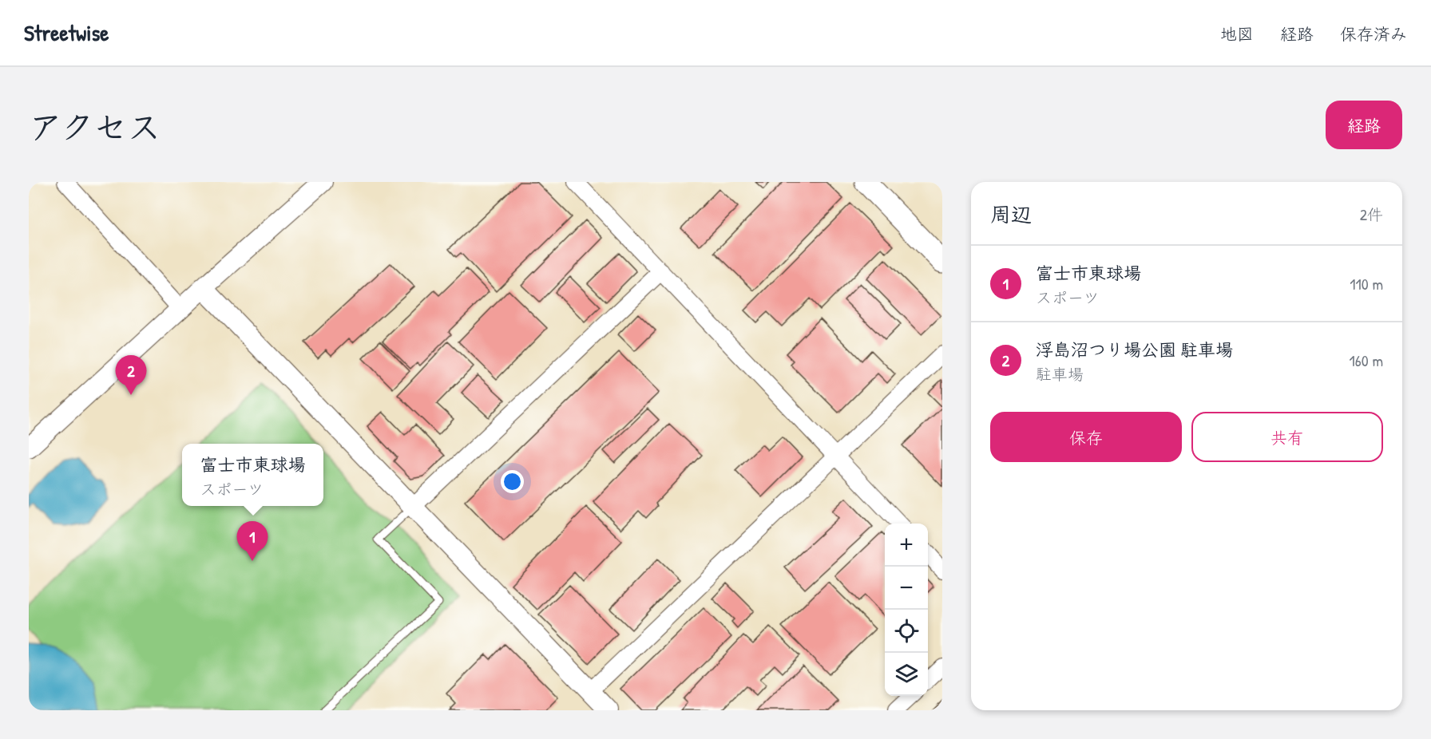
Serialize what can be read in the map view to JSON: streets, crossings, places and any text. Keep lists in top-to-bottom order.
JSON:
{
  "page": {
    "header": "Streetwise",
    "nav": ["地図", "経路", "保存済み"],
    "title": "アクセス",
    "buttons": [
      "経路",
      ["保存", "共有"]
    ],
    "heading": ["周辺", "2件"],
    "list": [
      {
        "mark": "1",
        "name": "富士市東球場",
        "note": "スポーツ",
        "value": "110 m"
      },
      {
        "mark": "2",
        "name": "浮島沼つり場公園 駐車場",
        "note": "駐車場",
        "value": "160 m"
      }
    ],
    "pins": ["2", "1"],
    "popup": ["富士市東球場", "スポーツ"],
    "map_buttons": ["+", "−"]
  }
}
